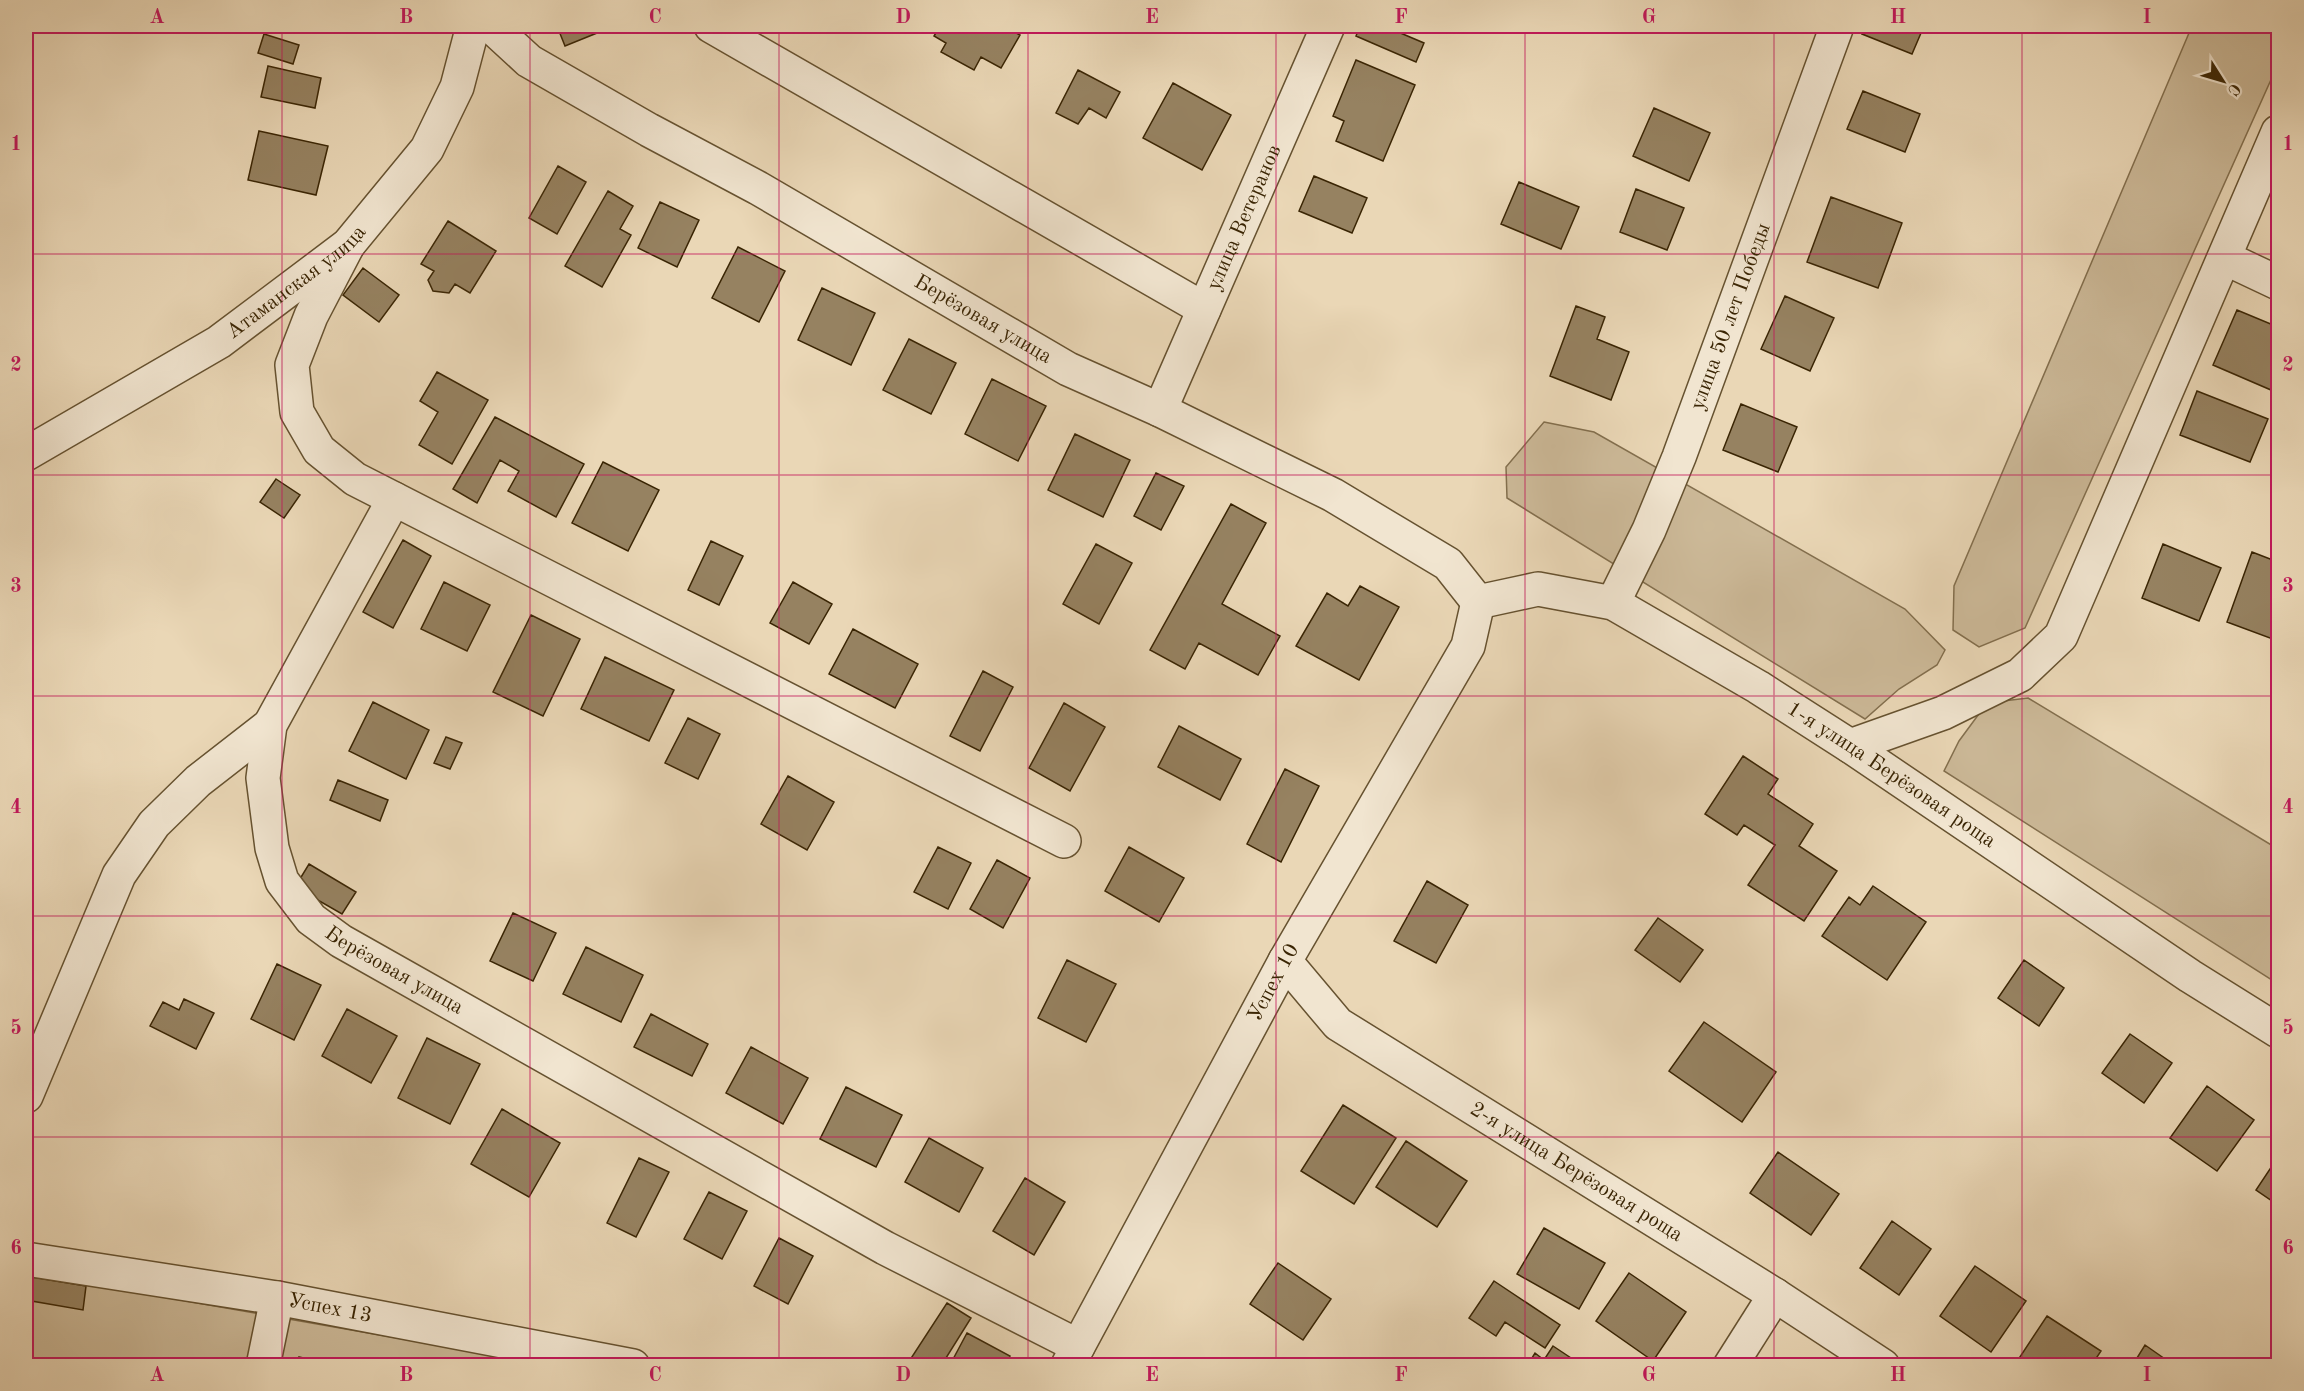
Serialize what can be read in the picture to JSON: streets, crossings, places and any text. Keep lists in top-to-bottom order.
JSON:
{
  "streets": {
    "street": [
      "улица Ветеранов",
      "Атаманская улица",
      "улица 50 лет Победы",
      "Берёзовая улица",
      "1-я улица Берёзовая роща",
      "Успех 10",
      "2-я улица Берёзовая роща",
      "Успех 13"
    ]
  },
  "crossings": [
    ["улица Ветеранов", "Берёзовая улица"],
    ["улица 50 лет Победы", "1-я улица Берёзовая роща"],
    ["Берёзовая улица", "1-я улица Берёзовая роща"],
    ["Берёзовая улица", "Успех 10"],
    ["1-я улица Берёзовая роща", "Успех 10"],
    ["Успех 10", "2-я улица Берёзовая роща"]
  ],
  "north": "bottom right",
  "grid": {
    "columns": [
      "A",
      "B",
      "C",
      "D",
      "E",
      "F",
      "G",
      "H",
      "I"
    ],
    "rows": [
      "1",
      "2",
      "3",
      "4",
      "5",
      "6"
    ]
  }
}
